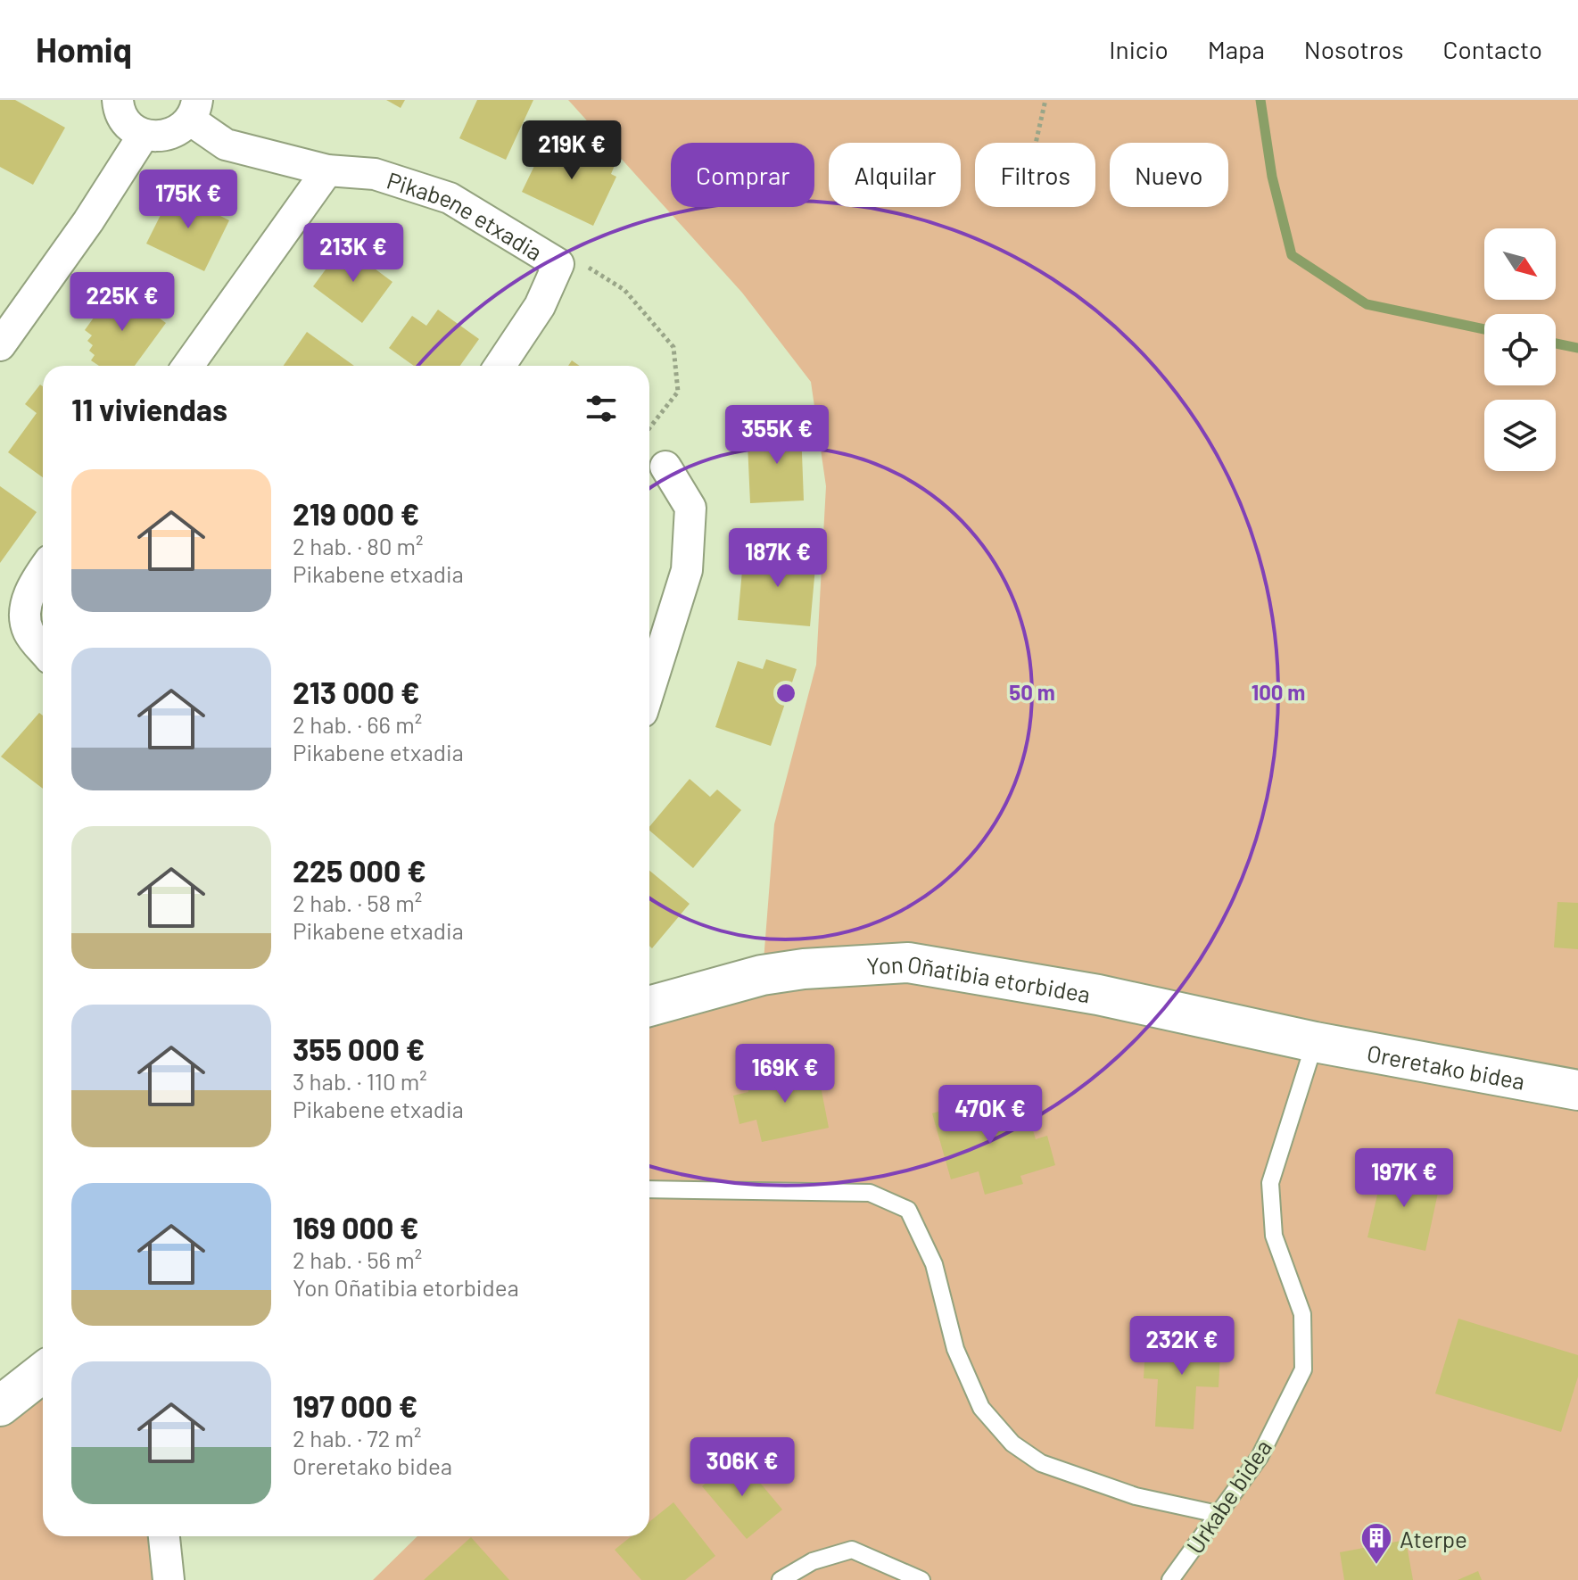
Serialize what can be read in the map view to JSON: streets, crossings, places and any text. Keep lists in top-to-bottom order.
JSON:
{
  "streets": {
    "main road": ["Yon Oñatibia etorbidea", "Oreretako bidea"],
    "street": ["Pikabene etxadia"],
    "lane": ["Urkabe bidea"]
  },
  "crossings": [
    ["Yon Oñatibia etorbidea", "Oreretako bidea"],
    ["Yon Oñatibia etorbidea", "Urkabe bidea"],
    ["Oreretako bidea", "Urkabe bidea"]
  ],
  "places": {
    "building": ["Aterpe"]
  },
  "north": "bottom right",
  "page": {
    "header": "Homiq",
    "nav": [
      "Inicio",
      "Mapa",
      "Nosotros",
      "Contacto"
    ],
    "price": [
      "219K €",
      "175K €",
      "213K €",
      "225K €",
      "355K €",
      "187K €",
      "169K €",
      "470K €",
      "197K €",
      "232K €",
      "306K €"
    ],
    "chip": [
      "Comprar",
      "Alquilar",
      "Filtros",
      "Nuevo"
    ],
    "heading": "11 viviendas",
    "list": [
      {
        "name": "219 000 €",
        "note": "2 hab. · 80 m² · Pikabene etxadia"
      },
      {
        "name": "213 000 €",
        "note": "2 hab. · 66 m² · Pikabene etxadia"
      },
      {
        "name": "225 000 €",
        "note": "2 hab. · 58 m² · Pikabene etxadia"
      },
      {
        "name": "355 000 €",
        "note": "3 hab. · 110 m² · Pikabene etxadia"
      },
      {
        "name": "169 000 €",
        "note": "2 hab. · 56 m² · Yon Oñatibia etorbidea"
      },
      {
        "name": "197 000 €",
        "note": "2 hab. · 72 m² · Oreretako bidea"
      }
    ]
  },
  "rings": ["50 m", "100 m"]
}
